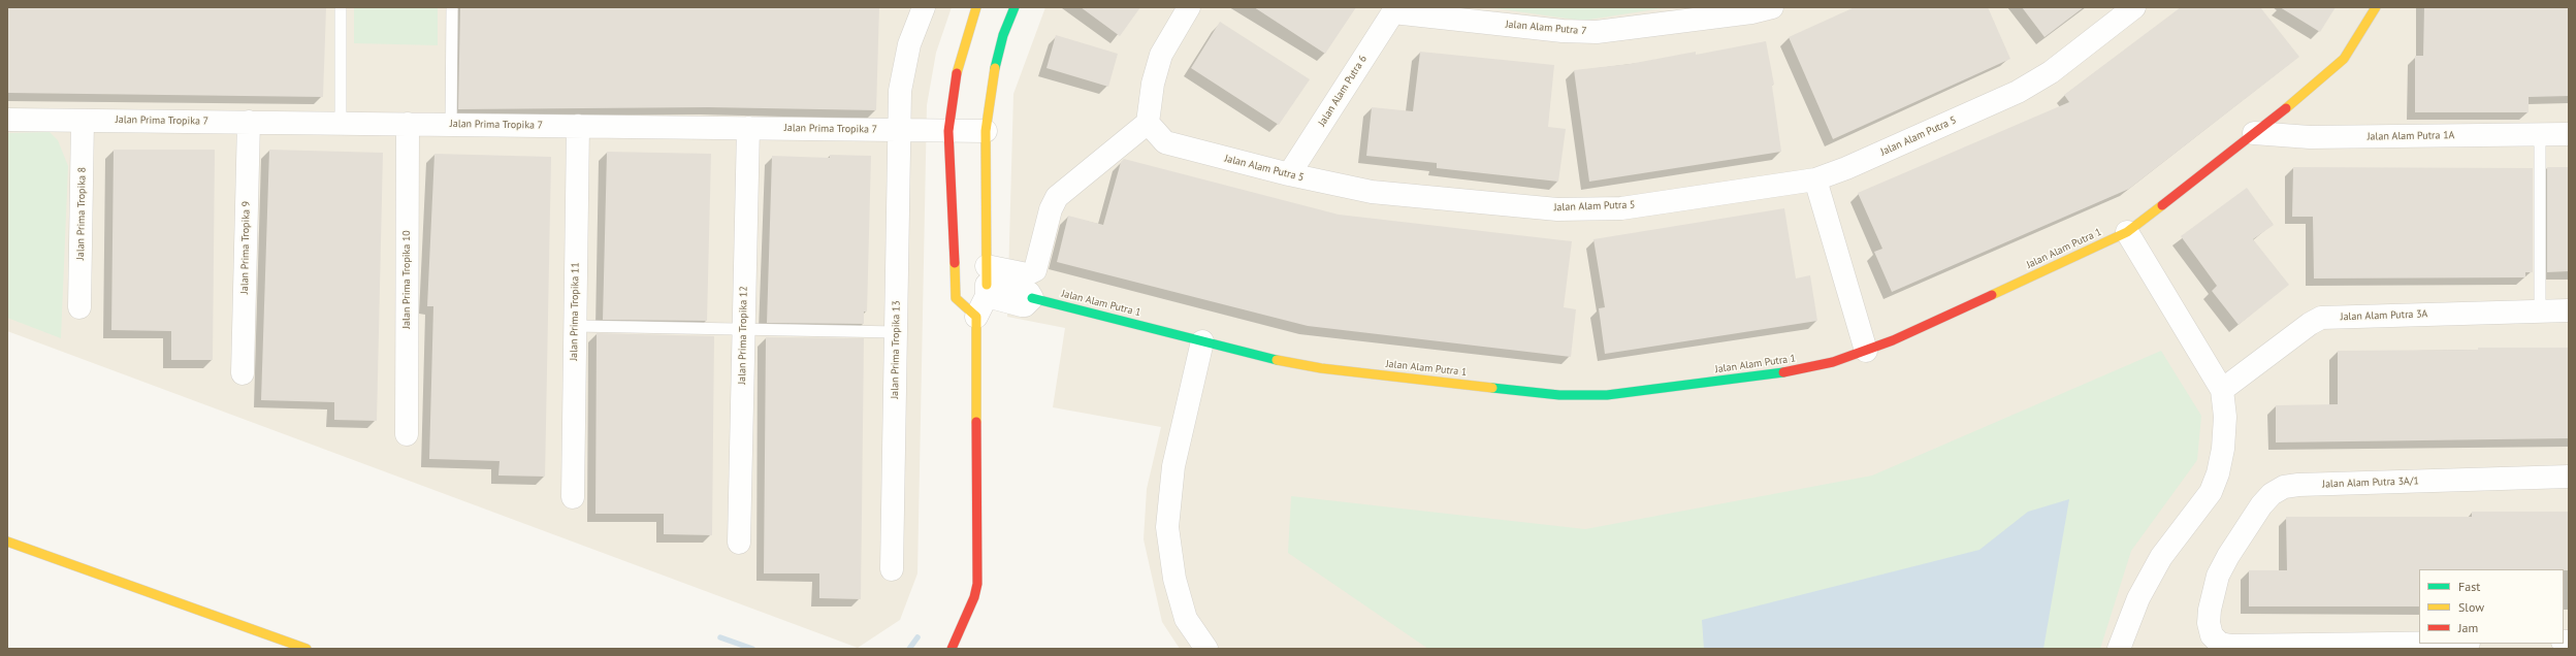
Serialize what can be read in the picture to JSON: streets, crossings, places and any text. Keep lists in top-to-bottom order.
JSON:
{
  "streets": {
    "main road": ["Jalan Alam Putra 1"],
    "street": [
      "Jalan Alam Putra 7",
      "Jalan Alam Putra 6",
      "Jalan Prima Tropika 7",
      "Jalan Alam Putra 5",
      "Jalan Alam Putra 1A",
      "Jalan Prima Tropika 8",
      "Jalan Prima Tropika 9",
      "Jalan Prima Tropika 10",
      "Jalan Prima Tropika 11",
      "Jalan Alam Putra 3A",
      "Jalan Prima Tropika 12",
      "Jalan Prima Tropika 13",
      "Jalan Alam Putra 3A/1"
    ]
  },
  "crossings": [
    ["Jalan Alam Putra 7", "Jalan Alam Putra 6"],
    ["Jalan Alam Putra 6", "Jalan Alam Putra 5"],
    ["Jalan Prima Tropika 7", "Jalan Prima Tropika 8"],
    ["Jalan Prima Tropika 7", "Jalan Prima Tropika 9"],
    ["Jalan Prima Tropika 7", "Jalan Prima Tropika 10"],
    ["Jalan Prima Tropika 7", "Jalan Prima Tropika 11"],
    ["Jalan Prima Tropika 7", "Jalan Prima Tropika 12"],
    ["Jalan Prima Tropika 7", "Jalan Prima Tropika 13"],
    ["Jalan Alam Putra 1A", "Jalan Alam Putra 1"]
  ],
  "legend": ["Fast", "Slow", "Jam"]
}
